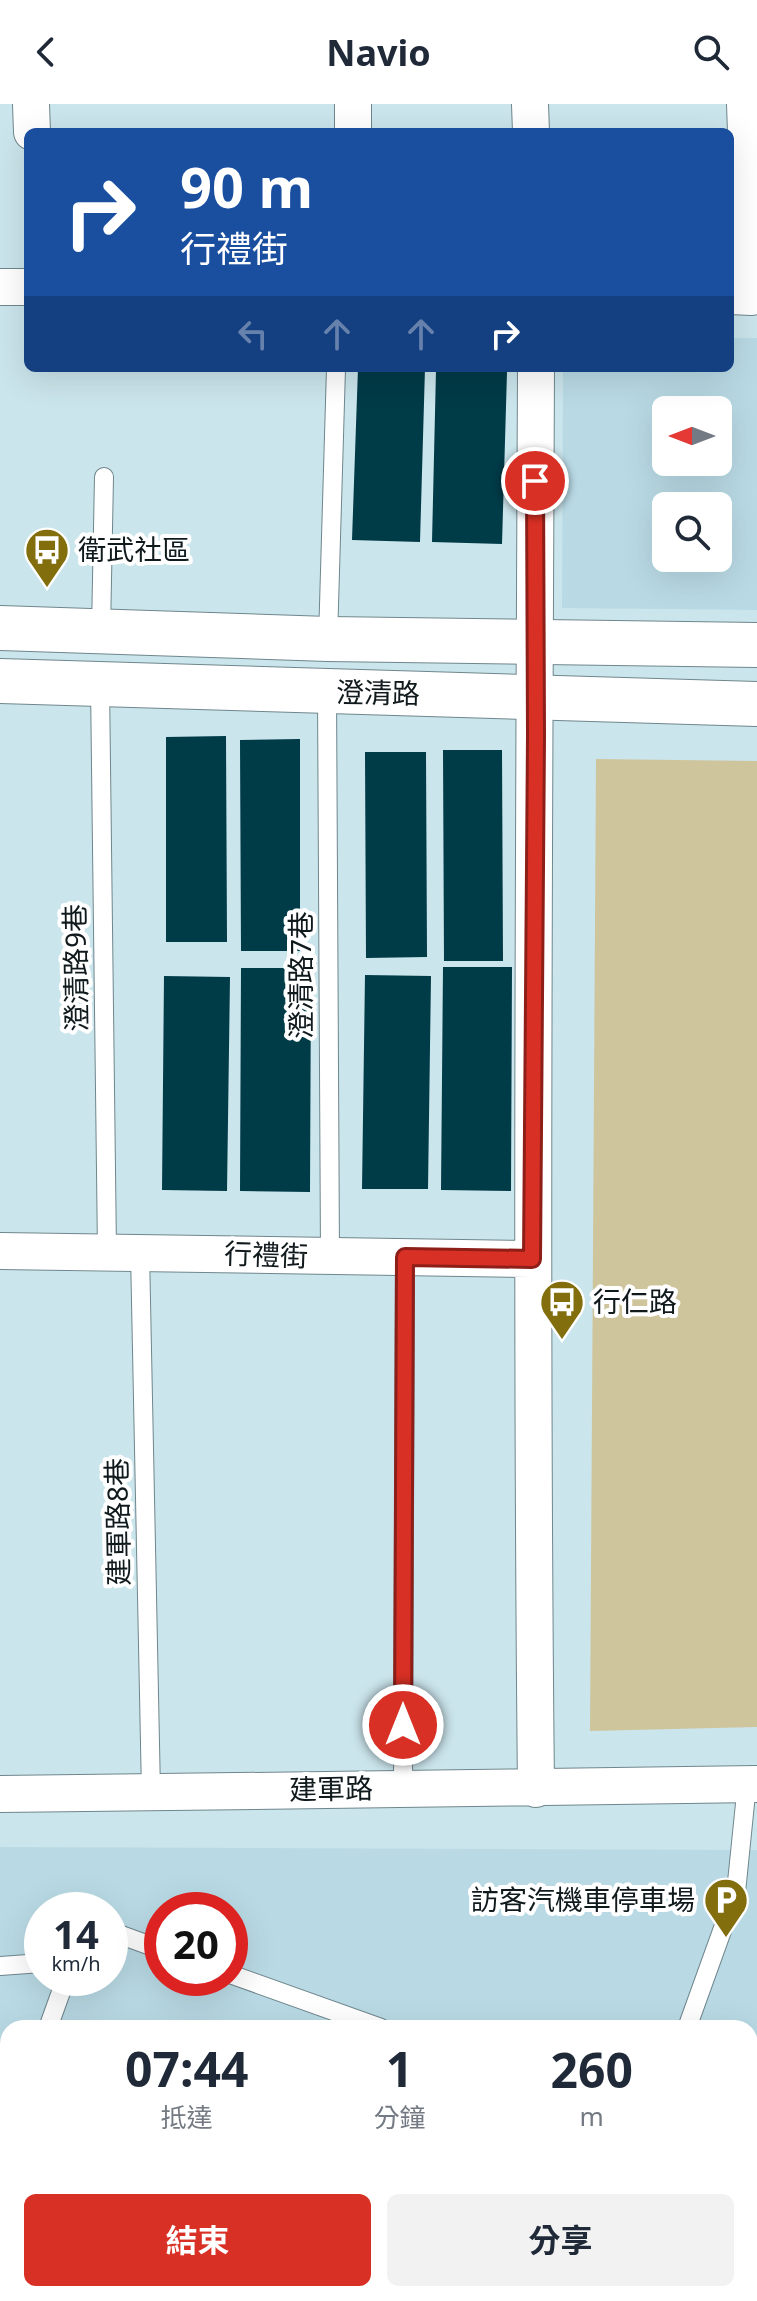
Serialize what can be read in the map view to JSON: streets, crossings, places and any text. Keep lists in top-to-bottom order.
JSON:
{
  "streets": {
    "street": ["澄清路", "行禮街", "建軍路"],
    "lane": ["澄清路9巷", "澄清路7巷", "建軍路8巷"]
  },
  "crossings": [
    ["澄清路", "澄清路9巷"],
    ["澄清路", "澄清路7巷"],
    ["澄清路9巷", "行禮街"],
    ["澄清路9巷", "建軍路8巷"],
    ["澄清路7巷", "行禮街"],
    ["行禮街", "建軍路8巷"],
    ["建軍路8巷", "建軍路"]
  ],
  "places": {
    "bus stop": ["衛武社區", "行仁路"],
    "parking": ["訪客汽機車停車場"]
  },
  "north": "left",
  "page": {
    "header": "Navio",
    "turn": ["90 m", "行禮街"],
    "speed": "14 km/h",
    "limit": "20",
    "eta": [
      "07:44",
      "抵達",
      "1",
      "分鐘",
      "260",
      "m"
    ],
    "buttons": ["結束", "分享"]
  }
}
